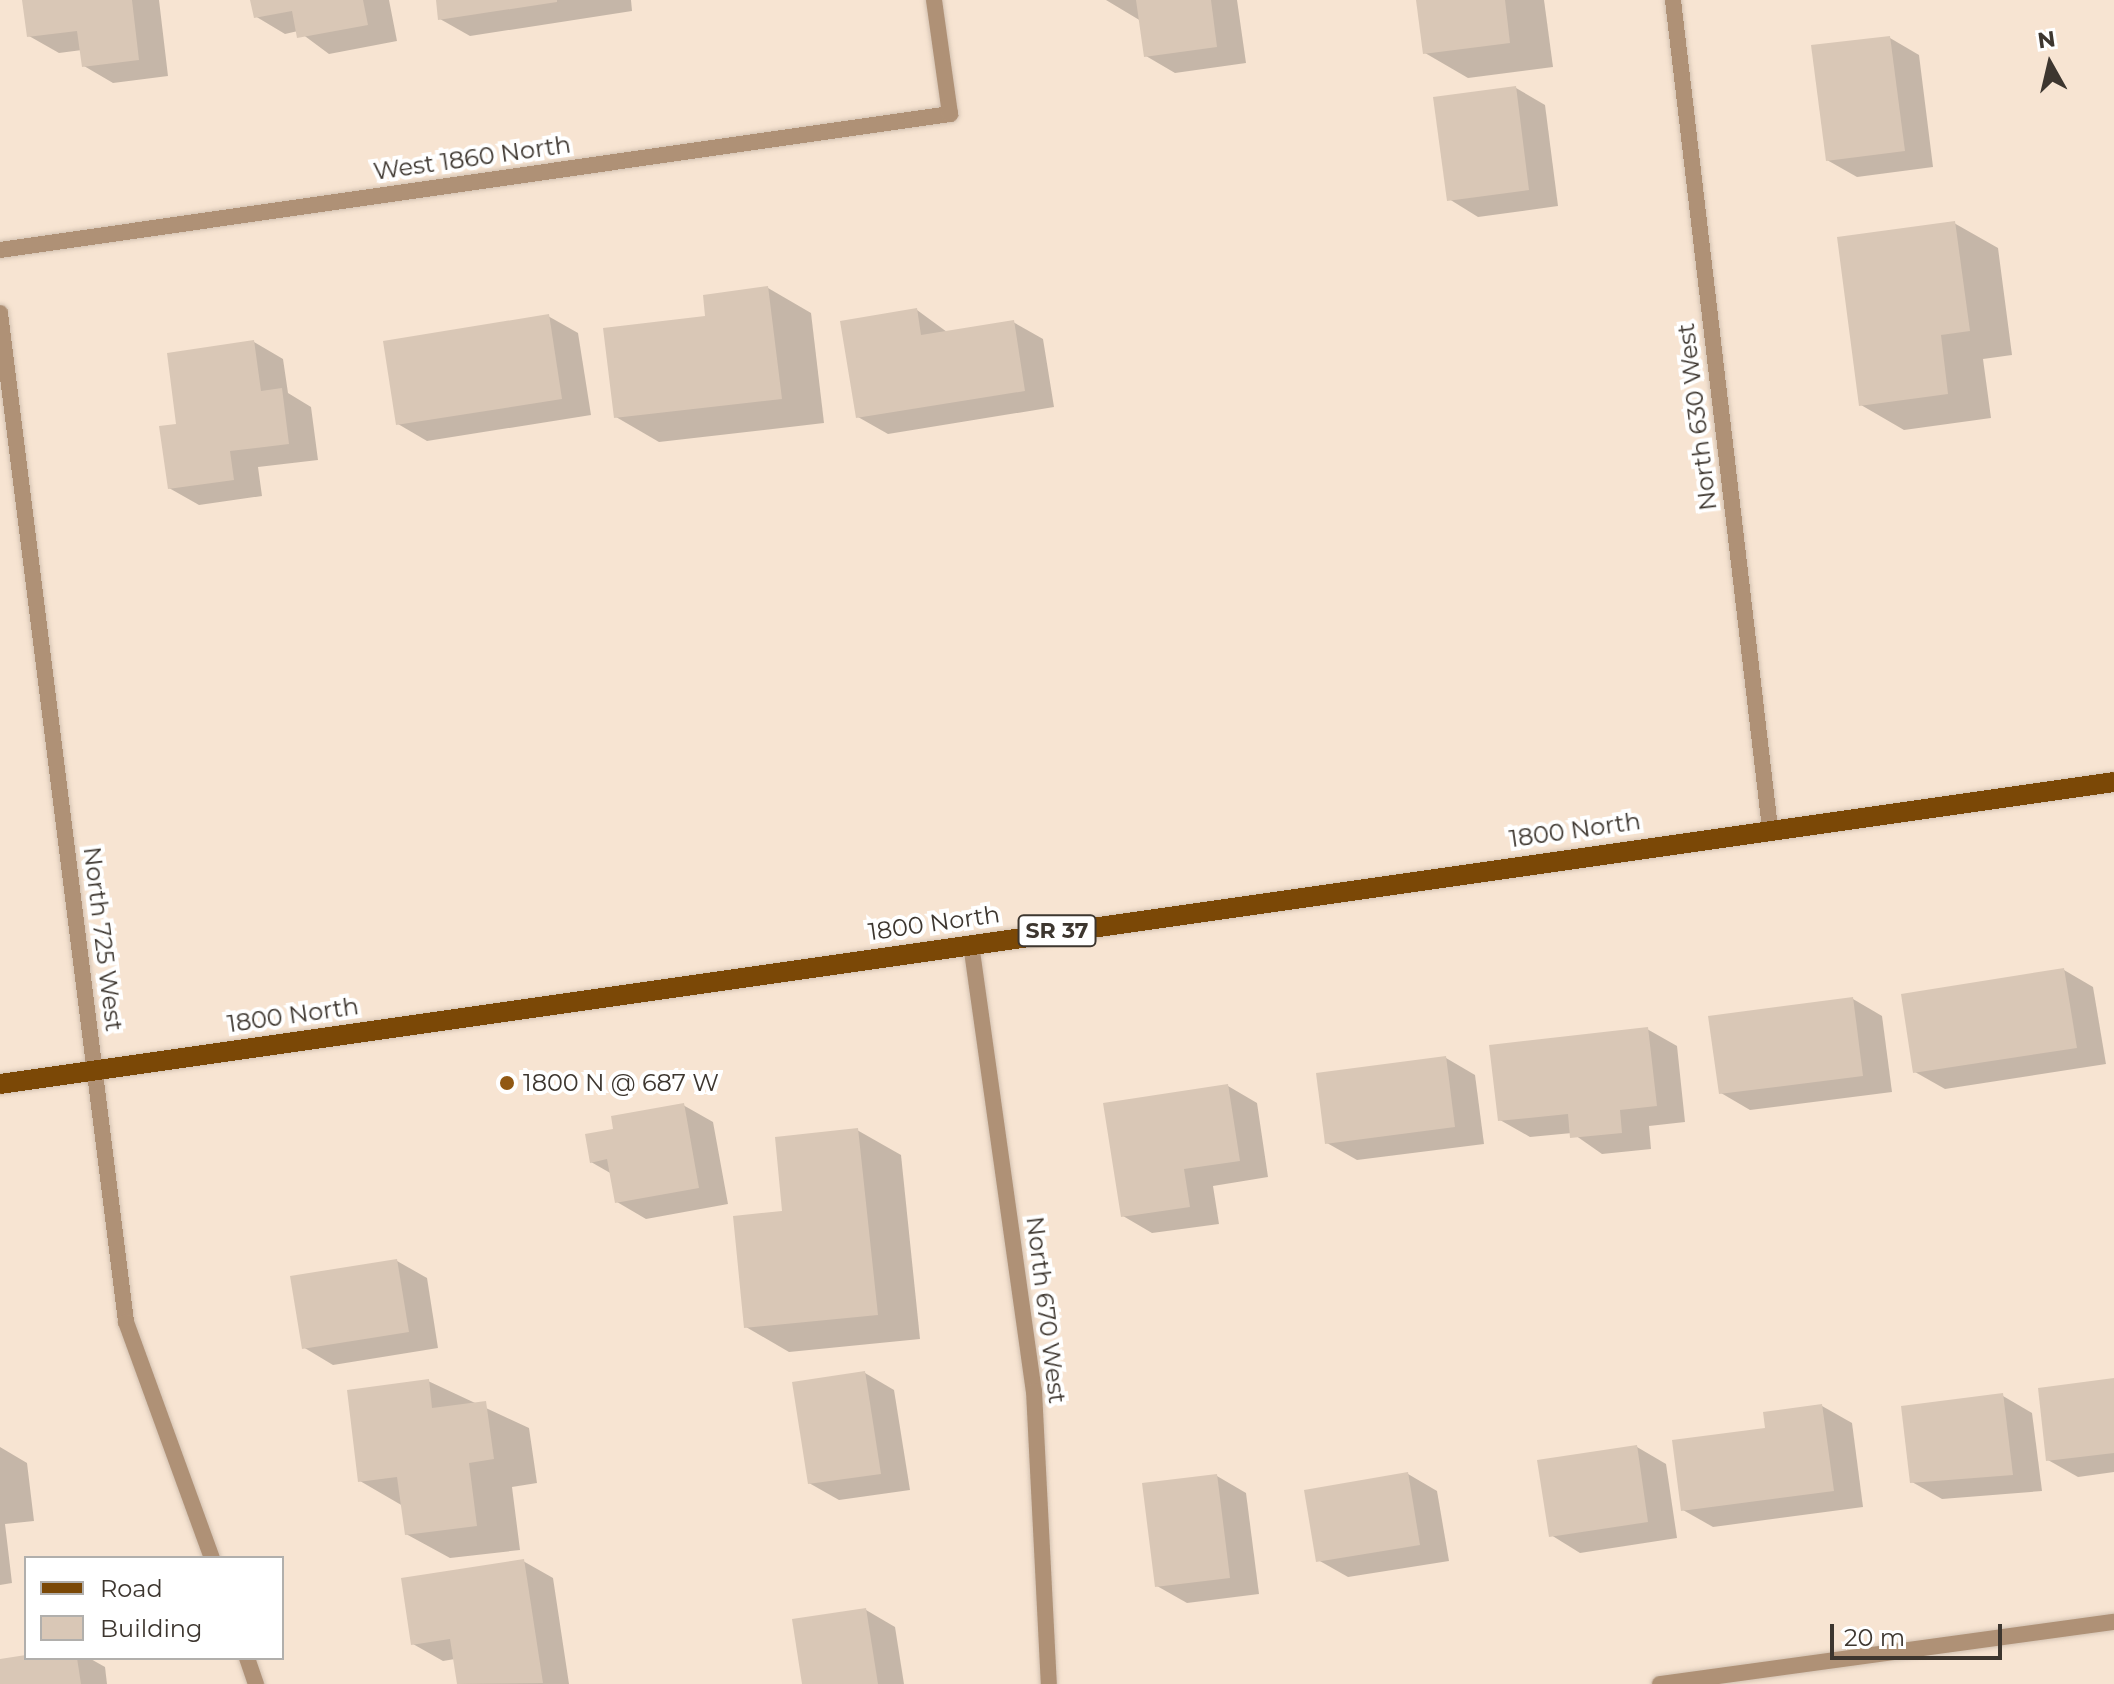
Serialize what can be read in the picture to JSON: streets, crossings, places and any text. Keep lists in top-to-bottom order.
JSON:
{
  "streets": {
    "main road": ["1800 North", "SR 37"],
    "street": [
      "West 1860 North",
      "North 630 West",
      "North 725 West",
      "North 670 West"
    ]
  },
  "crossings": [
    ["North 630 West", "1800 North"],
    ["1800 North", "North 725 West"],
    ["1800 North", "North 670 West"]
  ],
  "places": ["1800 N @ 687 W"],
  "legend": ["Road", "Building"],
  "scale_bar": "20 m",
  "north": "top"
}
